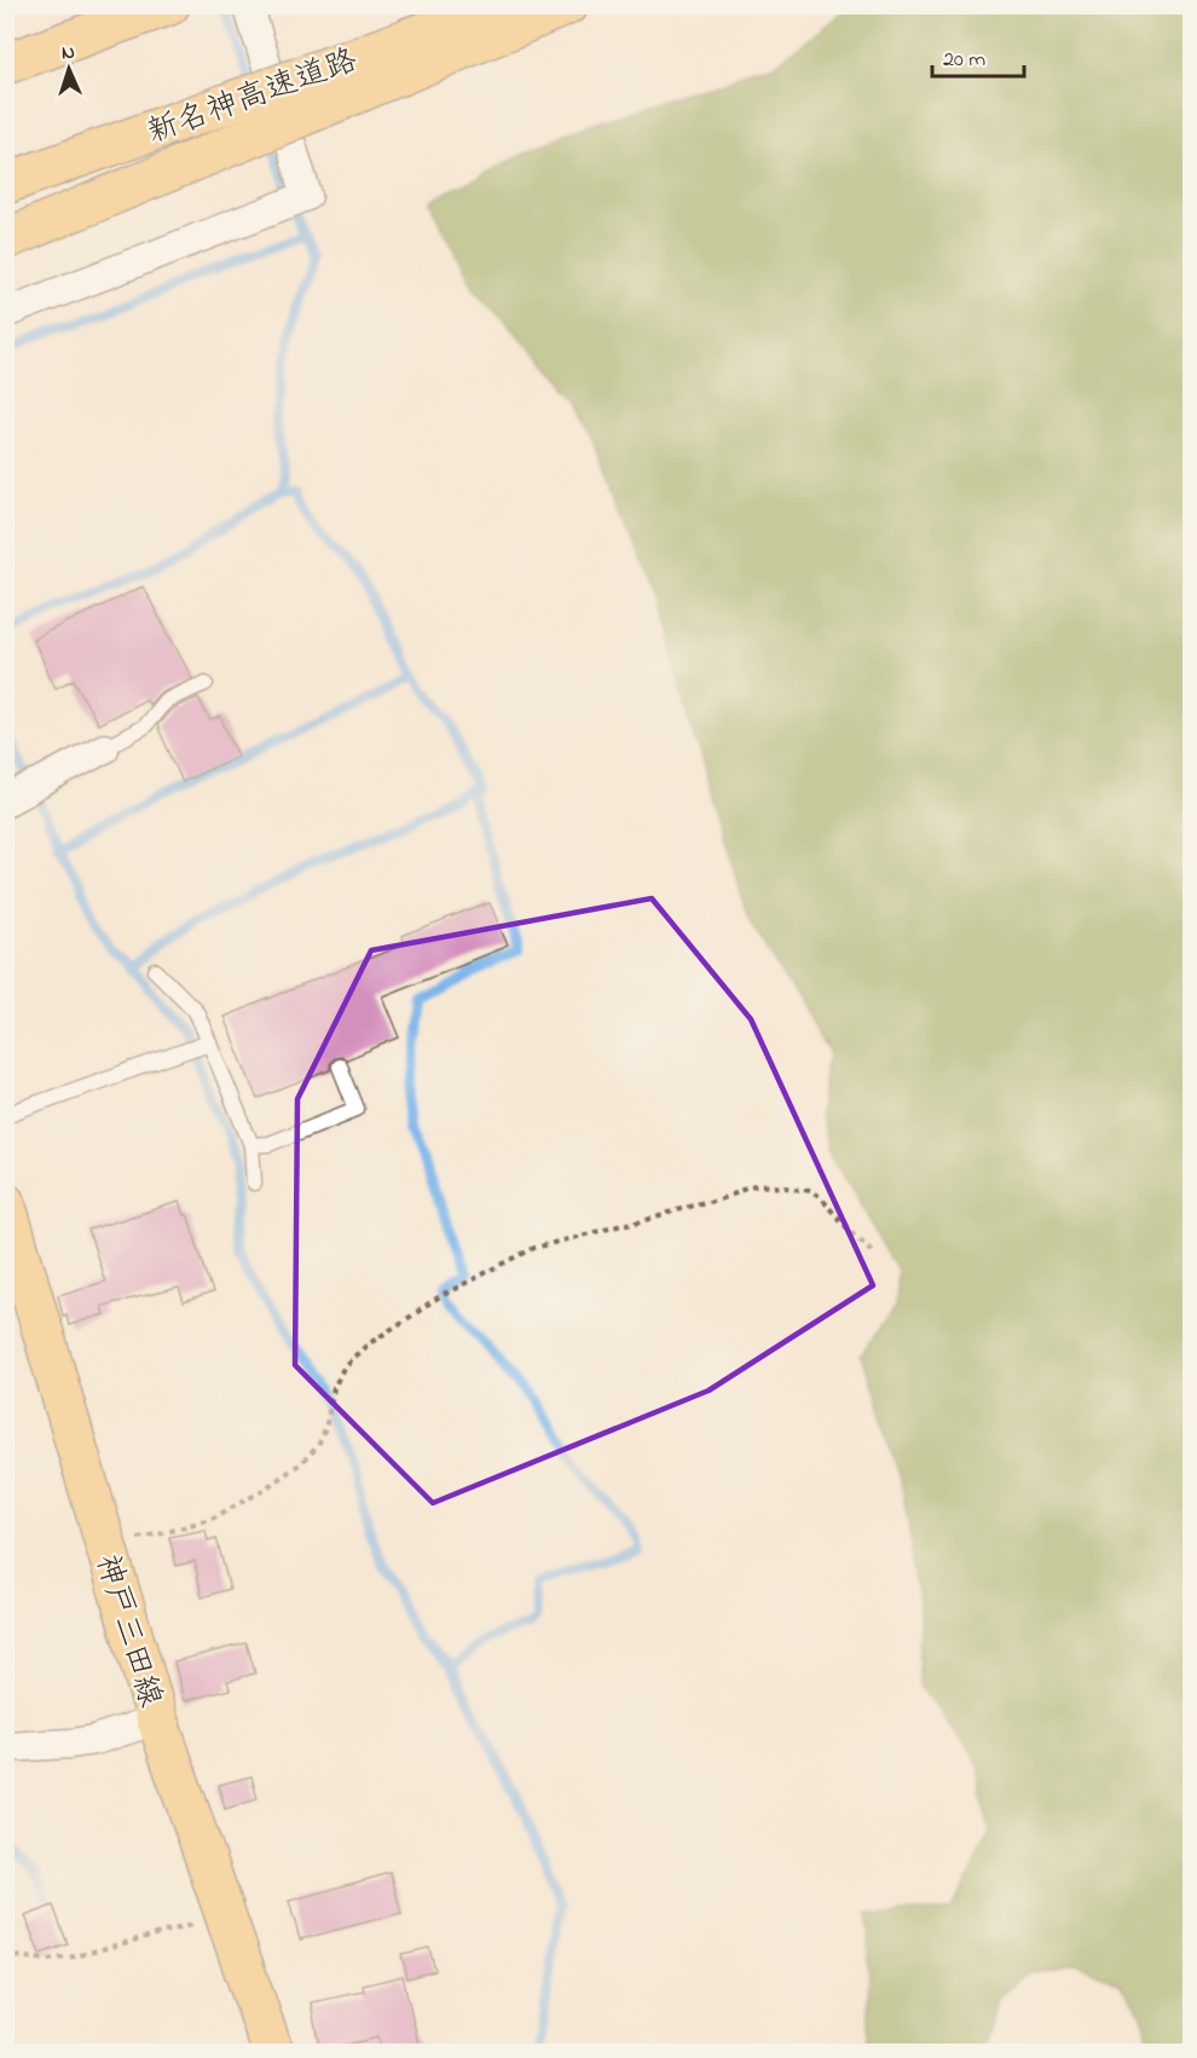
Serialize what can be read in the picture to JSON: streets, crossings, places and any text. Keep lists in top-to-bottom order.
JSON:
{
  "streets": {
    "main road": ["新名神高速道路", "神戸三田線"]
  },
  "scale_bar": "20 m",
  "north": "top"
}
